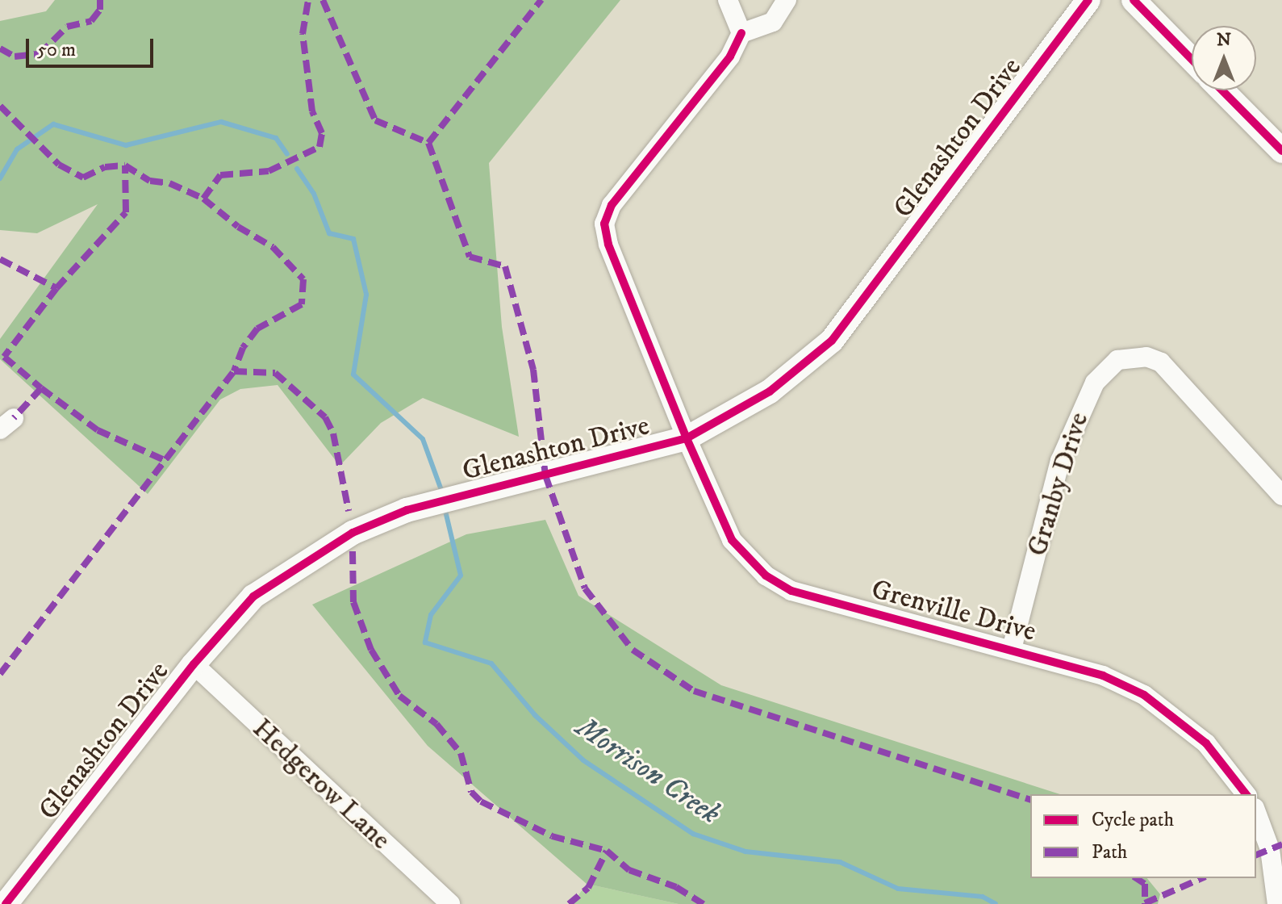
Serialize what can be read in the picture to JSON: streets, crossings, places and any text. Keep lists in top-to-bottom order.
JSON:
{
  "streets": {
    "street": [
      "Glenashton Drive",
      "Granby Drive",
      "Grenville Drive",
      "Hedgerow Lane"
    ]
  },
  "crossings": [
    ["Glenashton Drive", "Grenville Drive"],
    ["Glenashton Drive", "Hedgerow Lane"],
    ["Granby Drive", "Grenville Drive"]
  ],
  "water": ["Morrison Creek"],
  "legend": ["Cycle path", "Path"],
  "scale_bar": "50 m",
  "north": "top"
}
